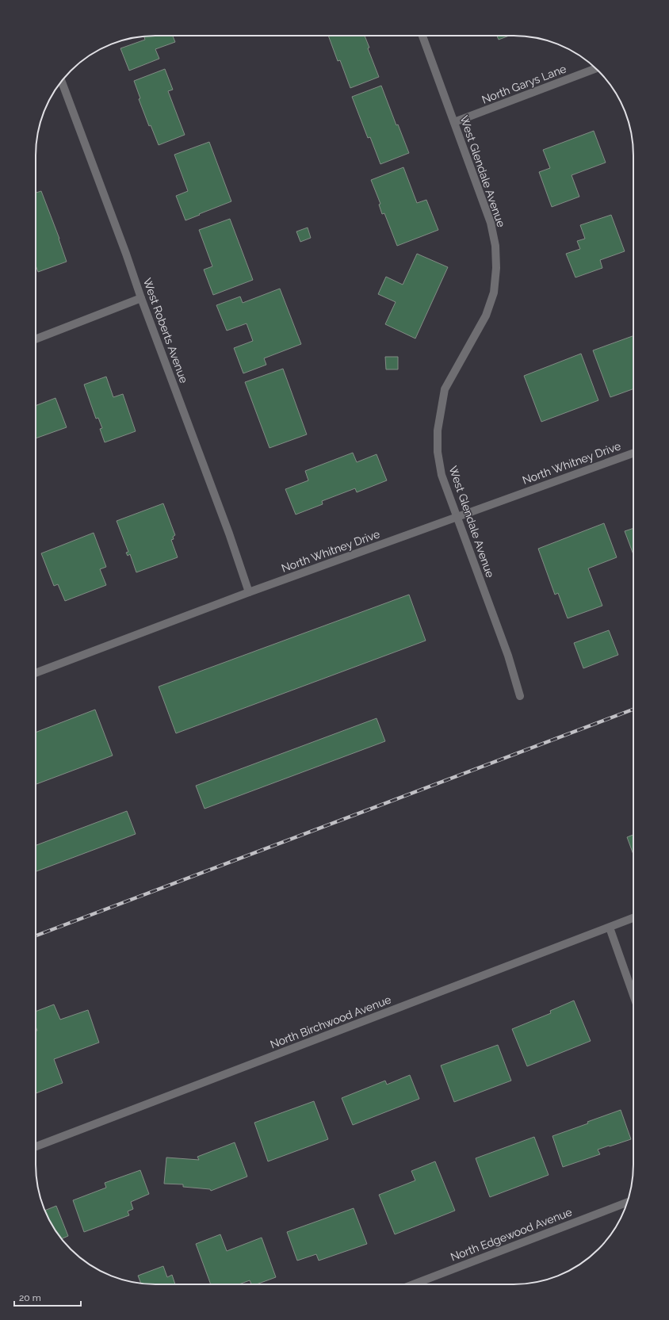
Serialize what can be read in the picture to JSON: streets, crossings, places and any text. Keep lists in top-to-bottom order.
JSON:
{
  "streets": {
    "street": [
      "North Garys Lane",
      "West Glendale Avenue",
      "West Roberts Avenue",
      "North Whitney Drive",
      "North Birchwood Avenue",
      "North Edgewood Avenue"
    ]
  },
  "crossings": [
    ["North Garys Lane", "West Glendale Avenue"],
    ["West Glendale Avenue", "North Whitney Drive"],
    ["West Roberts Avenue", "North Whitney Drive"]
  ],
  "scale_bar": "20 m"
}
